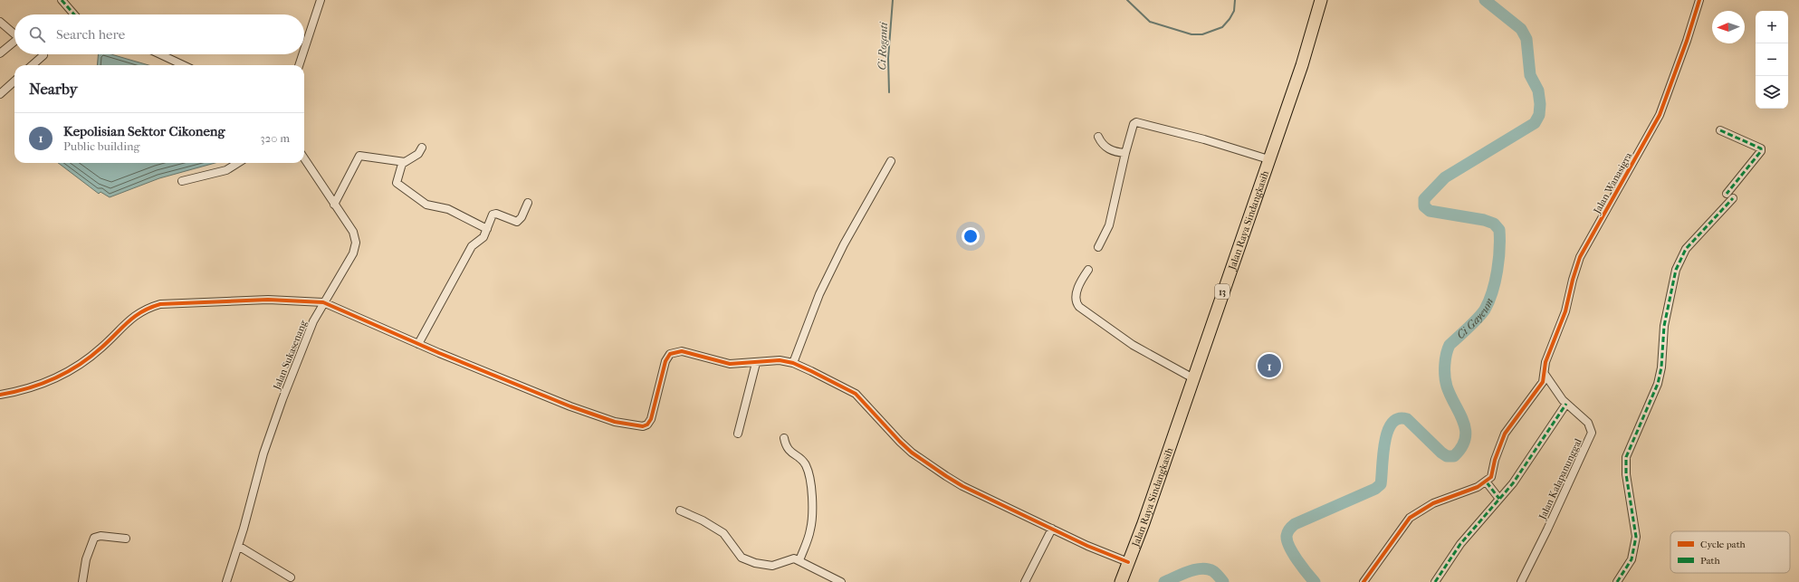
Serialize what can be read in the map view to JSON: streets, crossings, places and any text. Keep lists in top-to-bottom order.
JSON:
{
  "streets": {
    "highway": ["Jalan Raya Sindangkasih", "13"],
    "street": ["Jalan Wanasigra", "Jalan Sukasenang", "Jalan Kalapanunggal"]
  },
  "crossings": [
    ["Jalan Wanasigra", "Jalan Kalapanunggal"]
  ],
  "water": ["Ci Roganti", "Ci Gayeum"],
  "legend": ["Cycle path", "Path"],
  "north": "left",
  "page": {
    "map_buttons": ["+", "−"],
    "search": "Search here",
    "heading": "Nearby",
    "list": [
      {
        "mark": "1",
        "name": "Kepolisian Sektor Cikoneng",
        "note": "Public building",
        "value": "320 m"
      }
    ],
    "pins": "1"
  }
}
